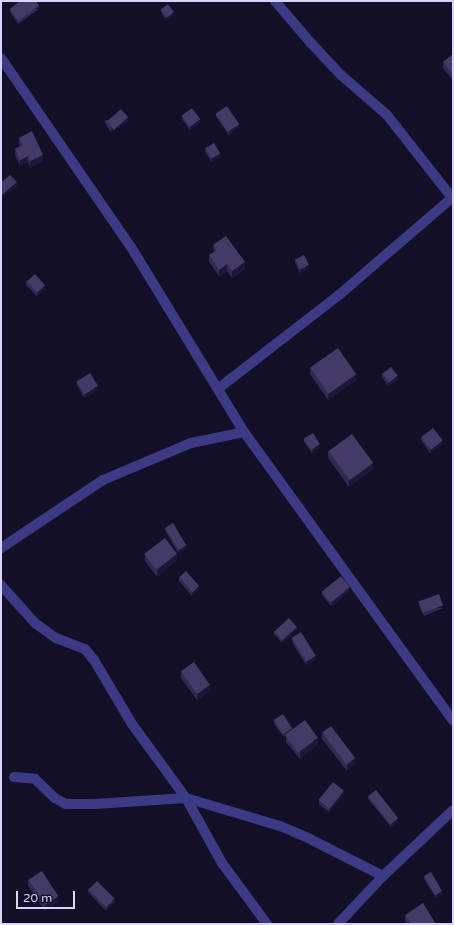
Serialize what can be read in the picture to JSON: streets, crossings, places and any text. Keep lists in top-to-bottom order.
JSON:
{
  "scale_bar": "20 m"
}
